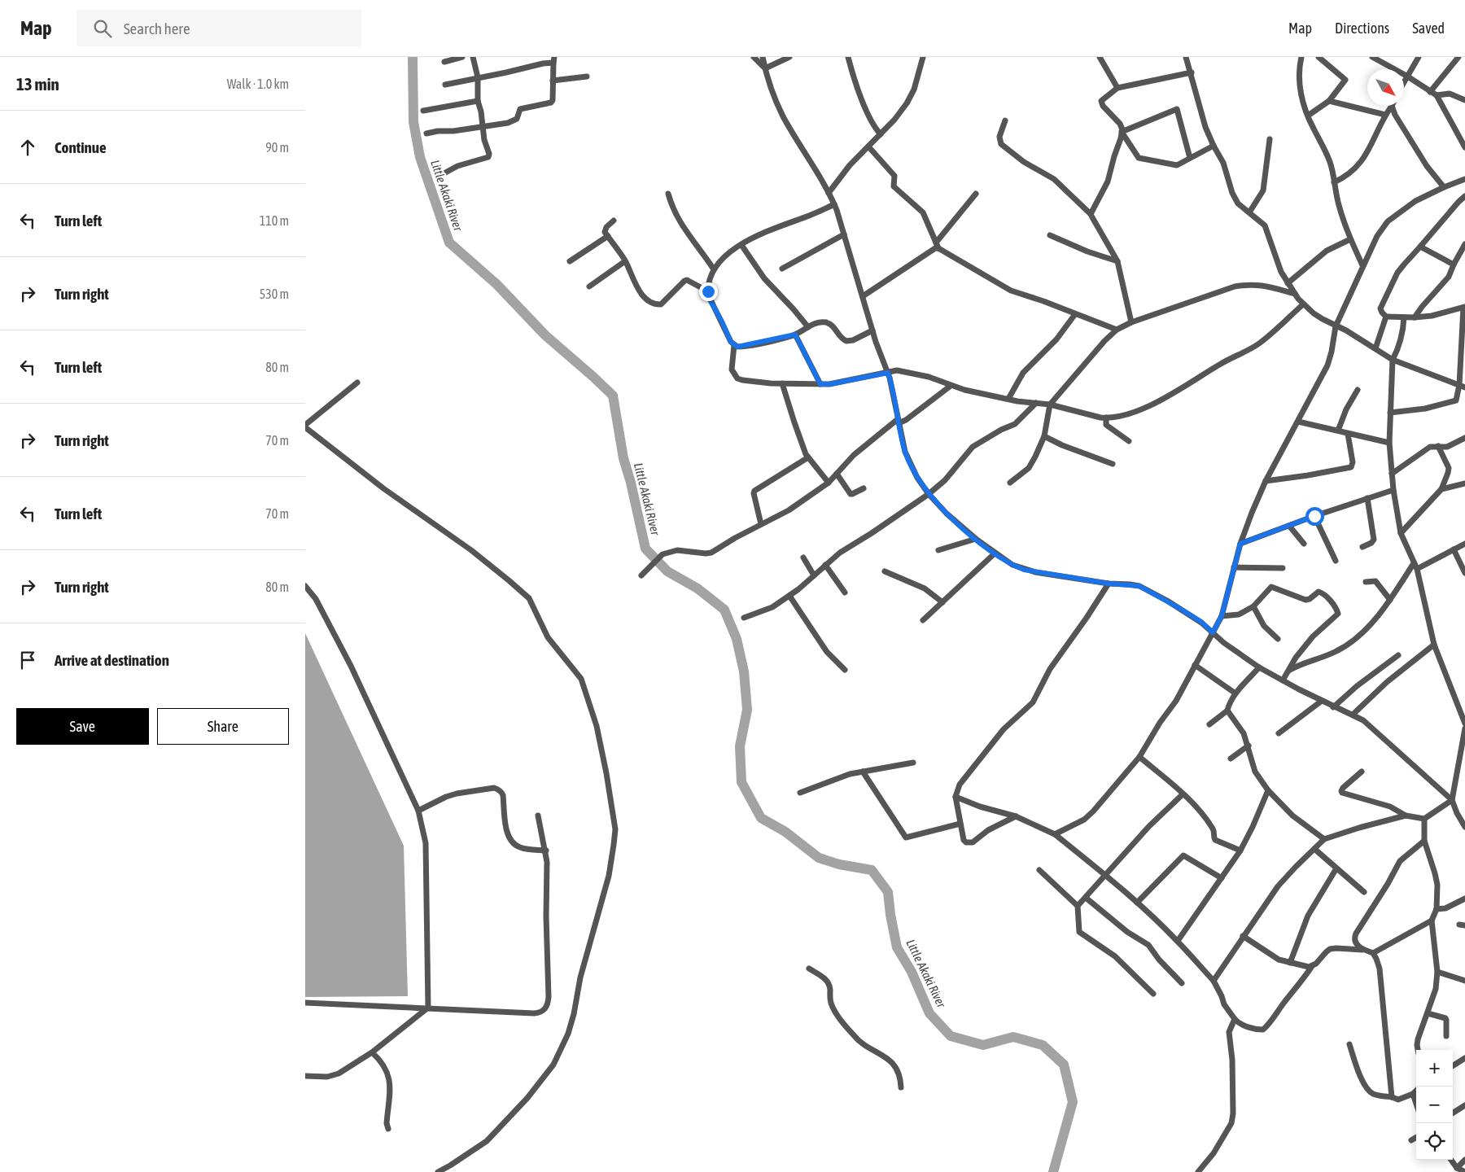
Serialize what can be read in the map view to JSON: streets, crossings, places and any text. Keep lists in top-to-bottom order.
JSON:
{
  "water": ["Little Akaki River"],
  "north": "bottom right",
  "page": {
    "header": "Map",
    "search": "Search here",
    "nav": ["Map", "Directions", "Saved"],
    "heading": ["13 min", "Walk · 1.0 km"],
    "list": [
      ["Continue", "90 m"],
      ["Turn left", "110 m"],
      ["Turn right", "530 m"],
      ["Turn left", "80 m"],
      ["Turn right", "70 m"],
      ["Turn left", "70 m"],
      ["Turn right", "80 m"],
      "Arrive at destination"
    ],
    "buttons": ["Save", "Share"],
    "map_buttons": ["+", "−"]
  }
}
